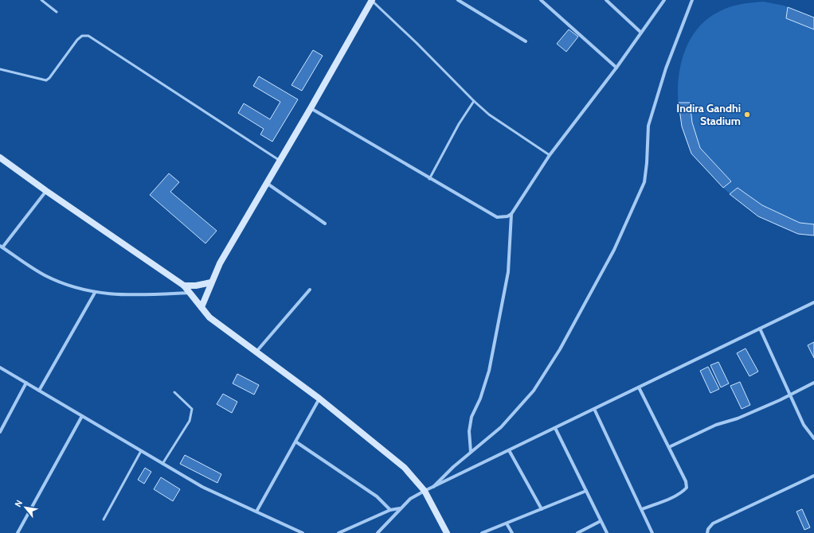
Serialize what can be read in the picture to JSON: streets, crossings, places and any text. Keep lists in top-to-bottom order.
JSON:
{
  "places": ["Indira Gandhi Stadium"],
  "north": "top left"
}
